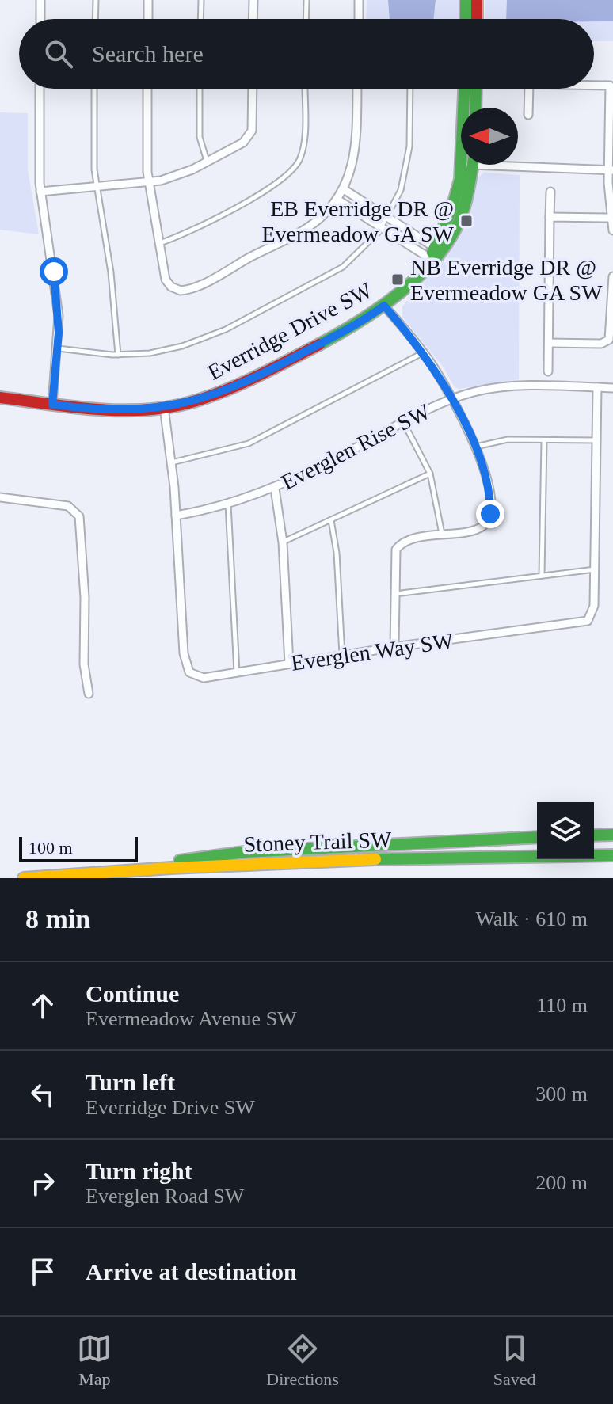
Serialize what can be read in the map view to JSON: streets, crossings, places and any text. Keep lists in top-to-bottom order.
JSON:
{
  "streets": {
    "main road": ["Everridge Drive SW", "Stoney Trail SW"],
    "street": ["Everglen Rise SW", "Everglen Way SW"]
  },
  "crossings": [
    ["Everridge Drive SW", "Everglen Way SW"],
    ["Everglen Rise SW", "Everglen Way SW"]
  ],
  "places": {
    "transit": ["EB Everridge DR @ Evermeadow GA SW", "NB Everridge DR @ Evermeadow GA SW"]
  },
  "scale_bar": "100 m",
  "north": "left",
  "page": {
    "search": "Search here",
    "scale": "100 m",
    "heading": ["8 min", "Walk · 610 m"],
    "list": [
      ["Continue", "Evermeadow Avenue SW", "110 m"],
      ["Turn left", "Everridge Drive SW", "300 m"],
      ["Turn right", "Everglen Road SW", "200 m"],
      "Arrive at destination"
    ],
    "nav": ["Map", "Directions", "Saved"]
  }
}
